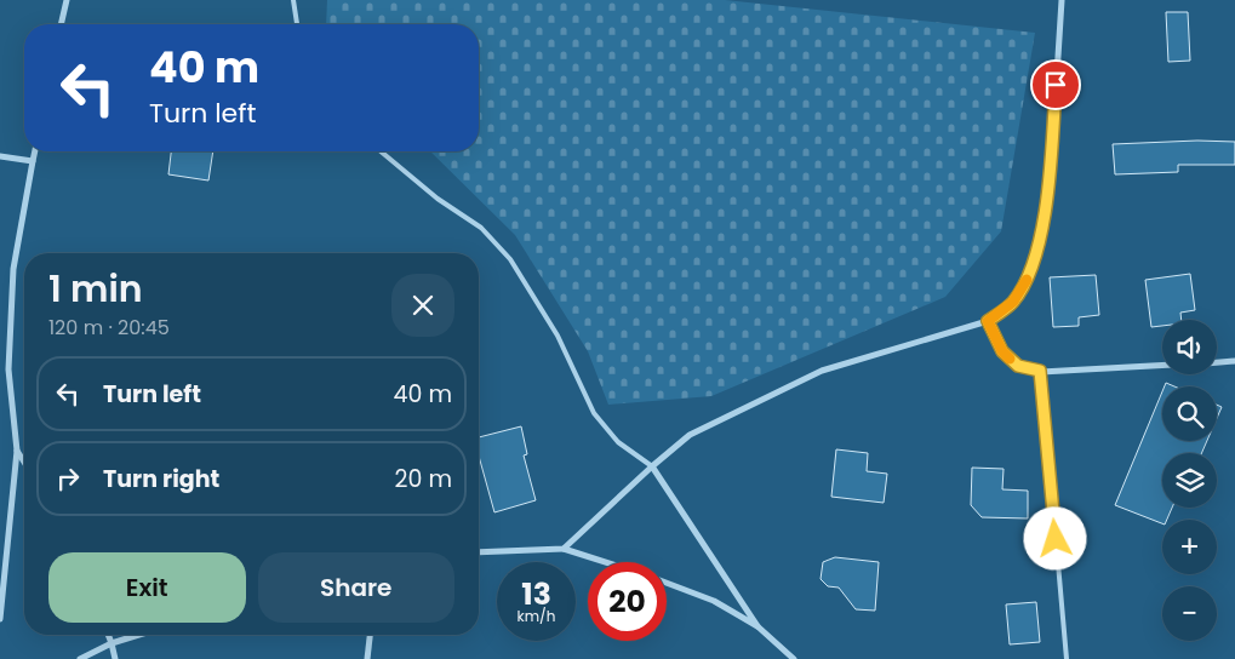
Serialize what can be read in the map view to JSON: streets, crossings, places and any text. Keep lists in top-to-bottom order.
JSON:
{
  "page": {
    "turn": ["40 m", "Turn left"],
    "heading": ["1 min", "120 m · 20:45"],
    "map_buttons": ["+", "−"],
    "list": [
      {
        "name": "Turn left",
        "value": "40 m"
      },
      {
        "name": "Turn right",
        "value": "20 m"
      }
    ],
    "buttons": ["Exit", "Share"],
    "speed": "13 km/h",
    "limit": "20"
  }
}
